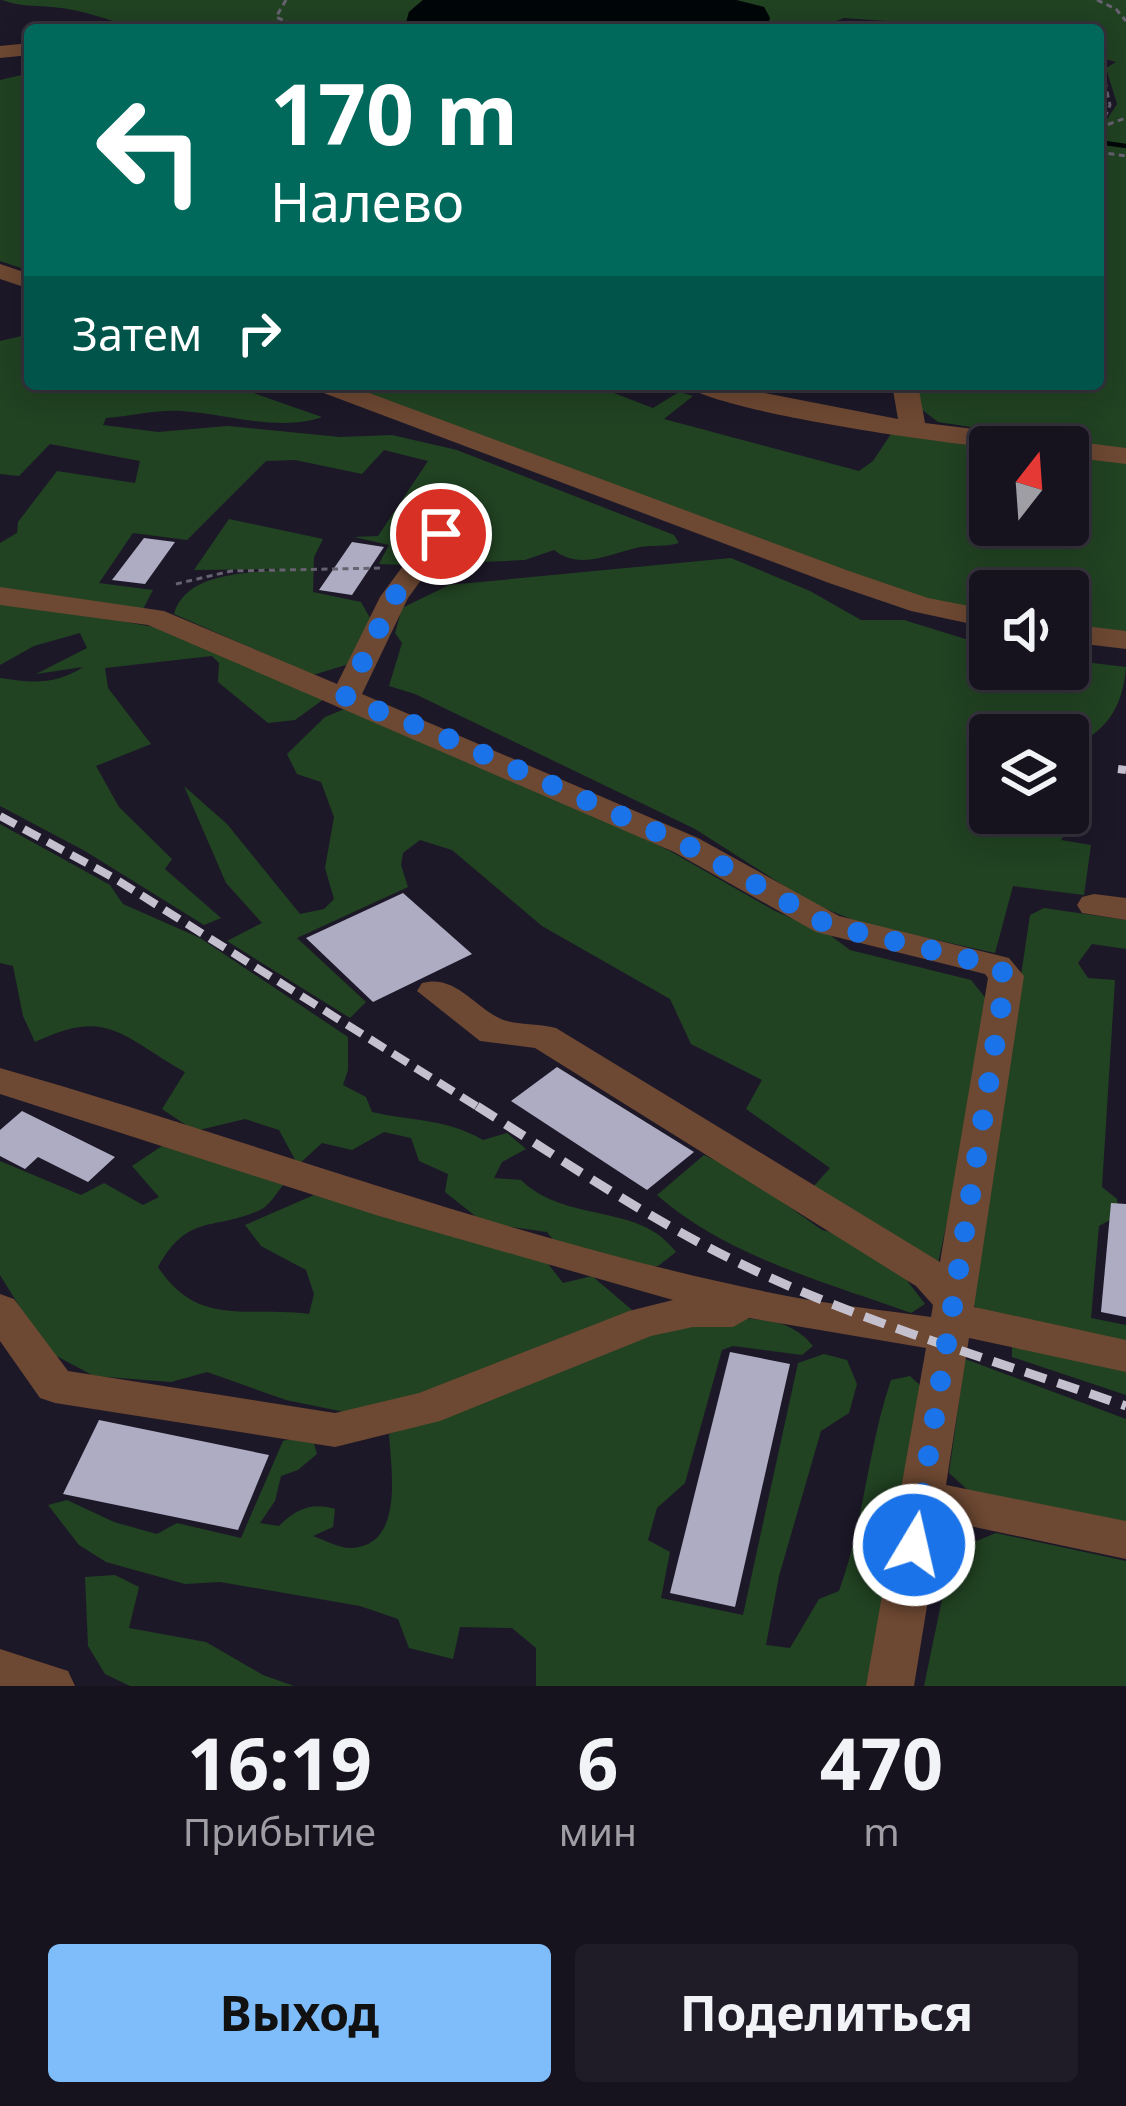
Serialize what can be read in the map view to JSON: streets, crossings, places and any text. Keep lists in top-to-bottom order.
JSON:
{
  "north": "top",
  "page": {
    "turn": ["170 m", "Налево"],
    "then": "Затем",
    "eta": [
      "16:19",
      "Прибытие",
      "6",
      "мин",
      "470",
      "m"
    ],
    "buttons": ["Выход", "Поделиться"]
  }
}
